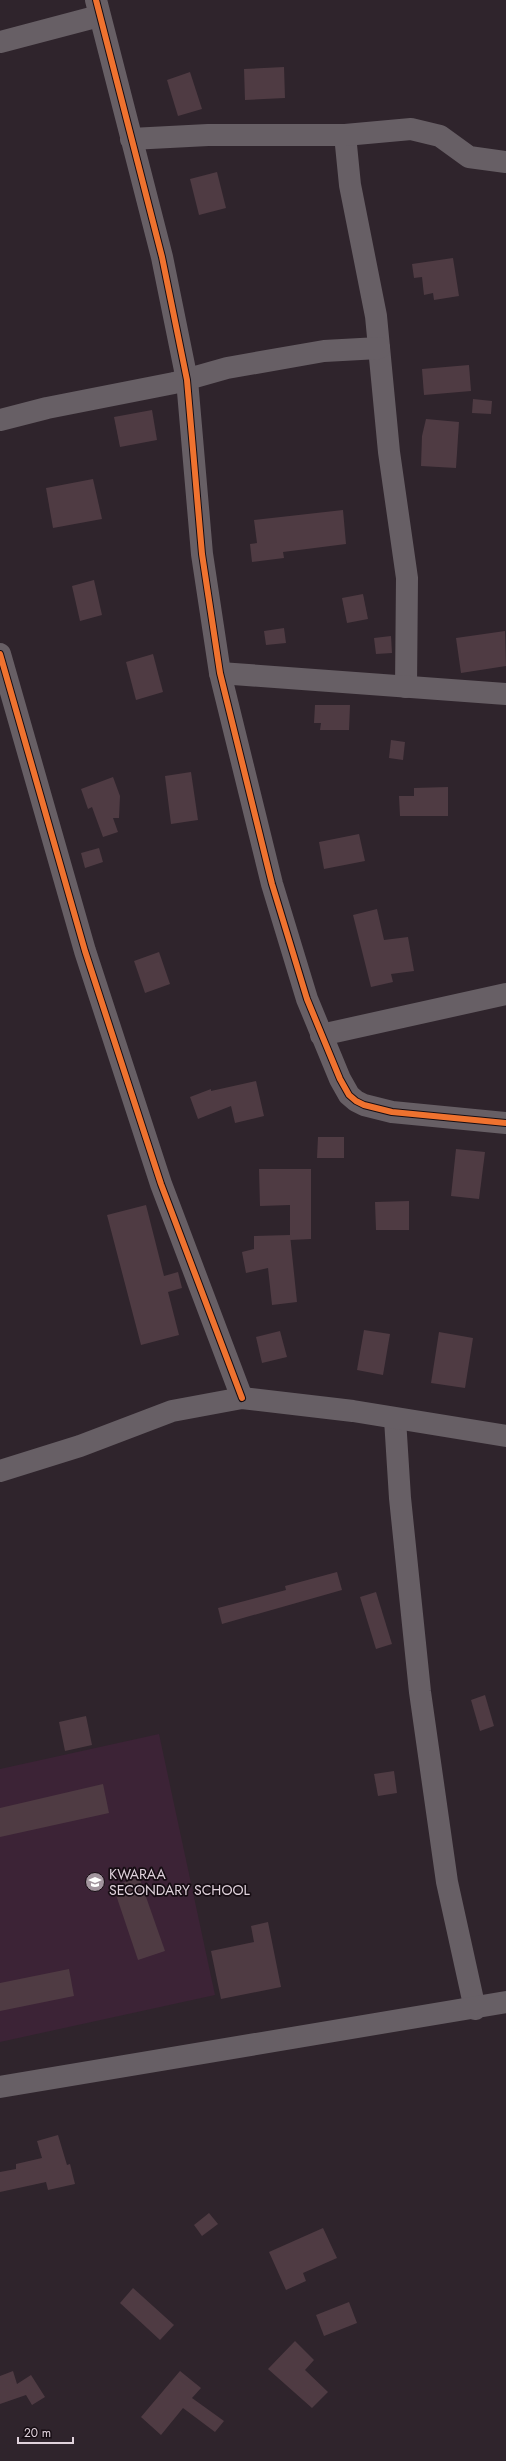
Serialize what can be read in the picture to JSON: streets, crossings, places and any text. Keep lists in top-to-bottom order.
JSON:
{
  "places": {
    "school or university": ["KWARAA SECONDARY SCHOOL"]
  },
  "scale_bar": "20 m"
}
